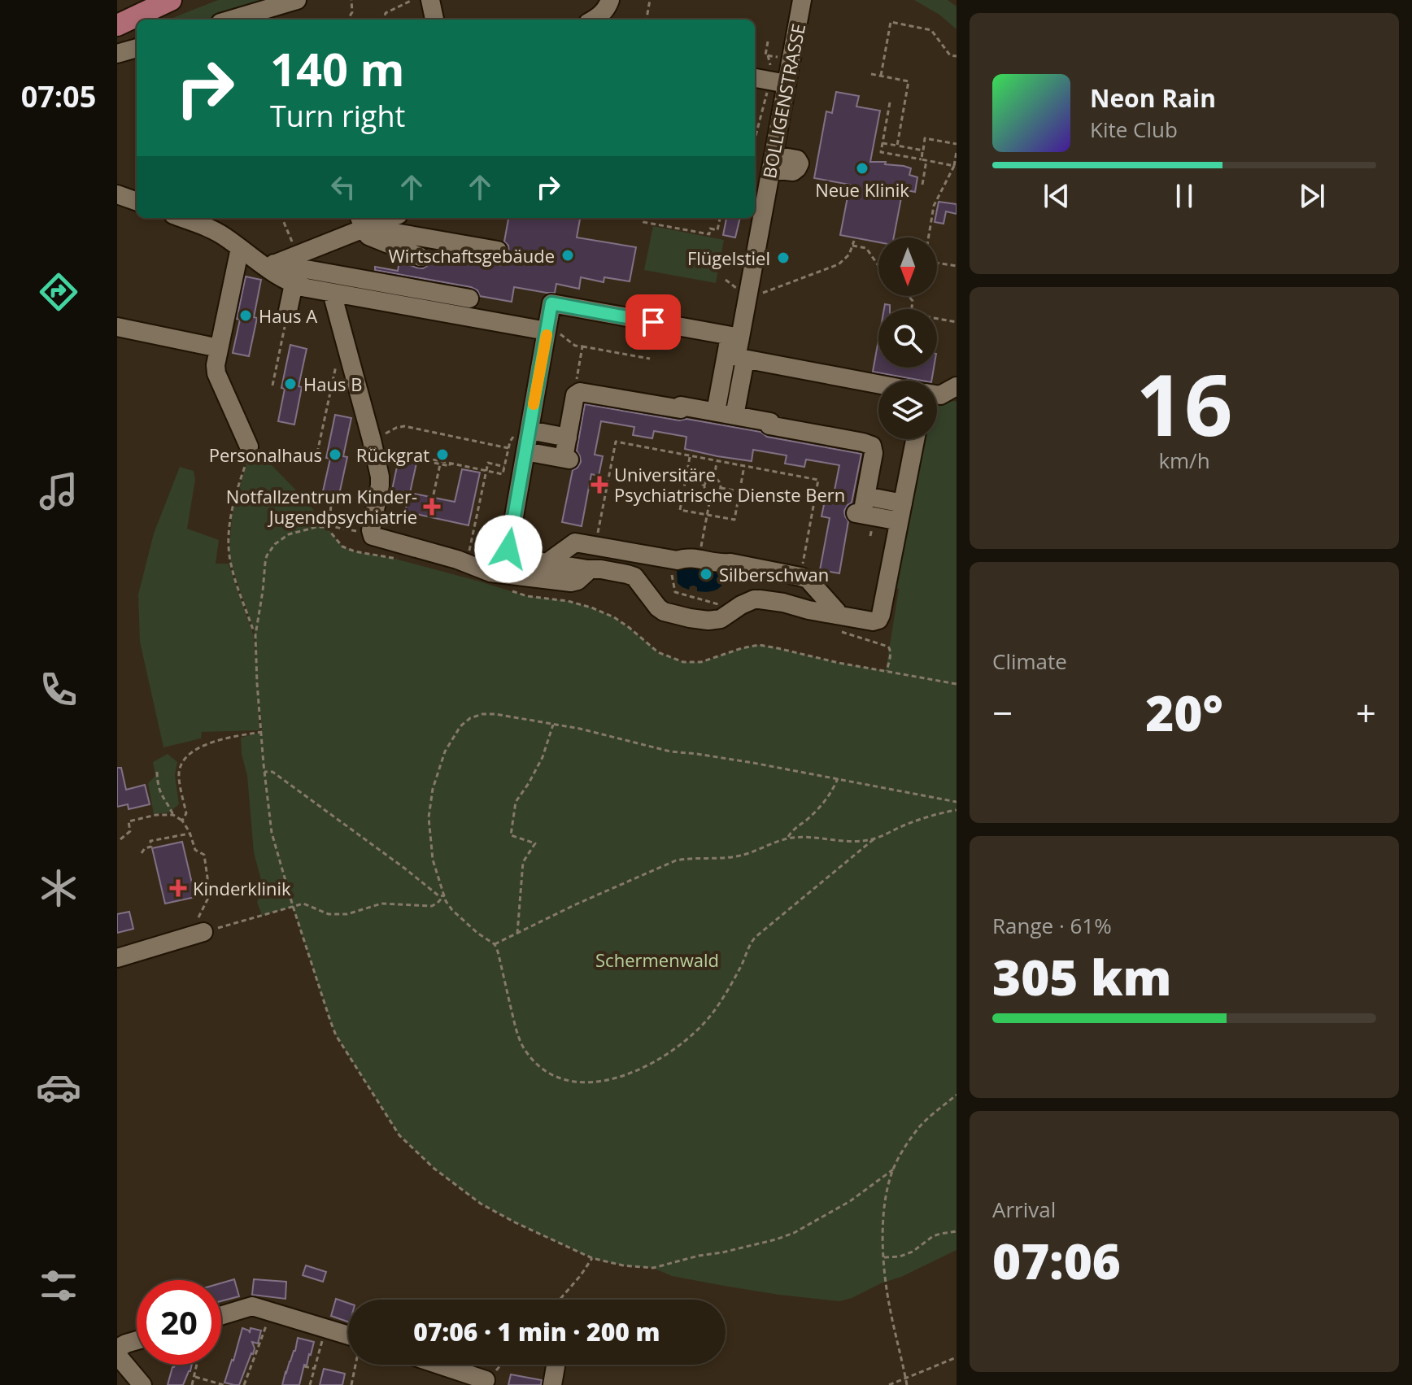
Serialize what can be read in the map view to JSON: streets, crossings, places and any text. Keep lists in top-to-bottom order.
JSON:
{
  "streets": {
    "street": ["BOLLIGENSTRASSE"]
  },
  "parks": ["Schermenwald"],
  "places": {
    "other": [
      "Neue Klinik",
      "Wirtschaftsgebäude",
      "Flügelstiel",
      "Haus A",
      "Haus B",
      "Personalhaus",
      "Rückgrat",
      "Silberschwan"
    ],
    "health": ["Universitäre Psychiatrische Dienste Bern", "Notfallzentrum Kinder- Jugendpsychiatrie", "Kinderklinik"]
  },
  "north": "bottom",
  "page": {
    "tabs": "07:05",
    "turn": ["140 m", "Turn right"],
    "song": ["Neon Rain", "Kite Club"],
    "tile": [
      ["16", "km/h"],
      "Climate",
      ["Range · 61%", "305 km"],
      ["Arrival", "07:06"]
    ],
    "heat": ["−", "20°", "+"],
    "limit": "20",
    "trip": "07:06 · 1 min · 200 m"
  }
}
